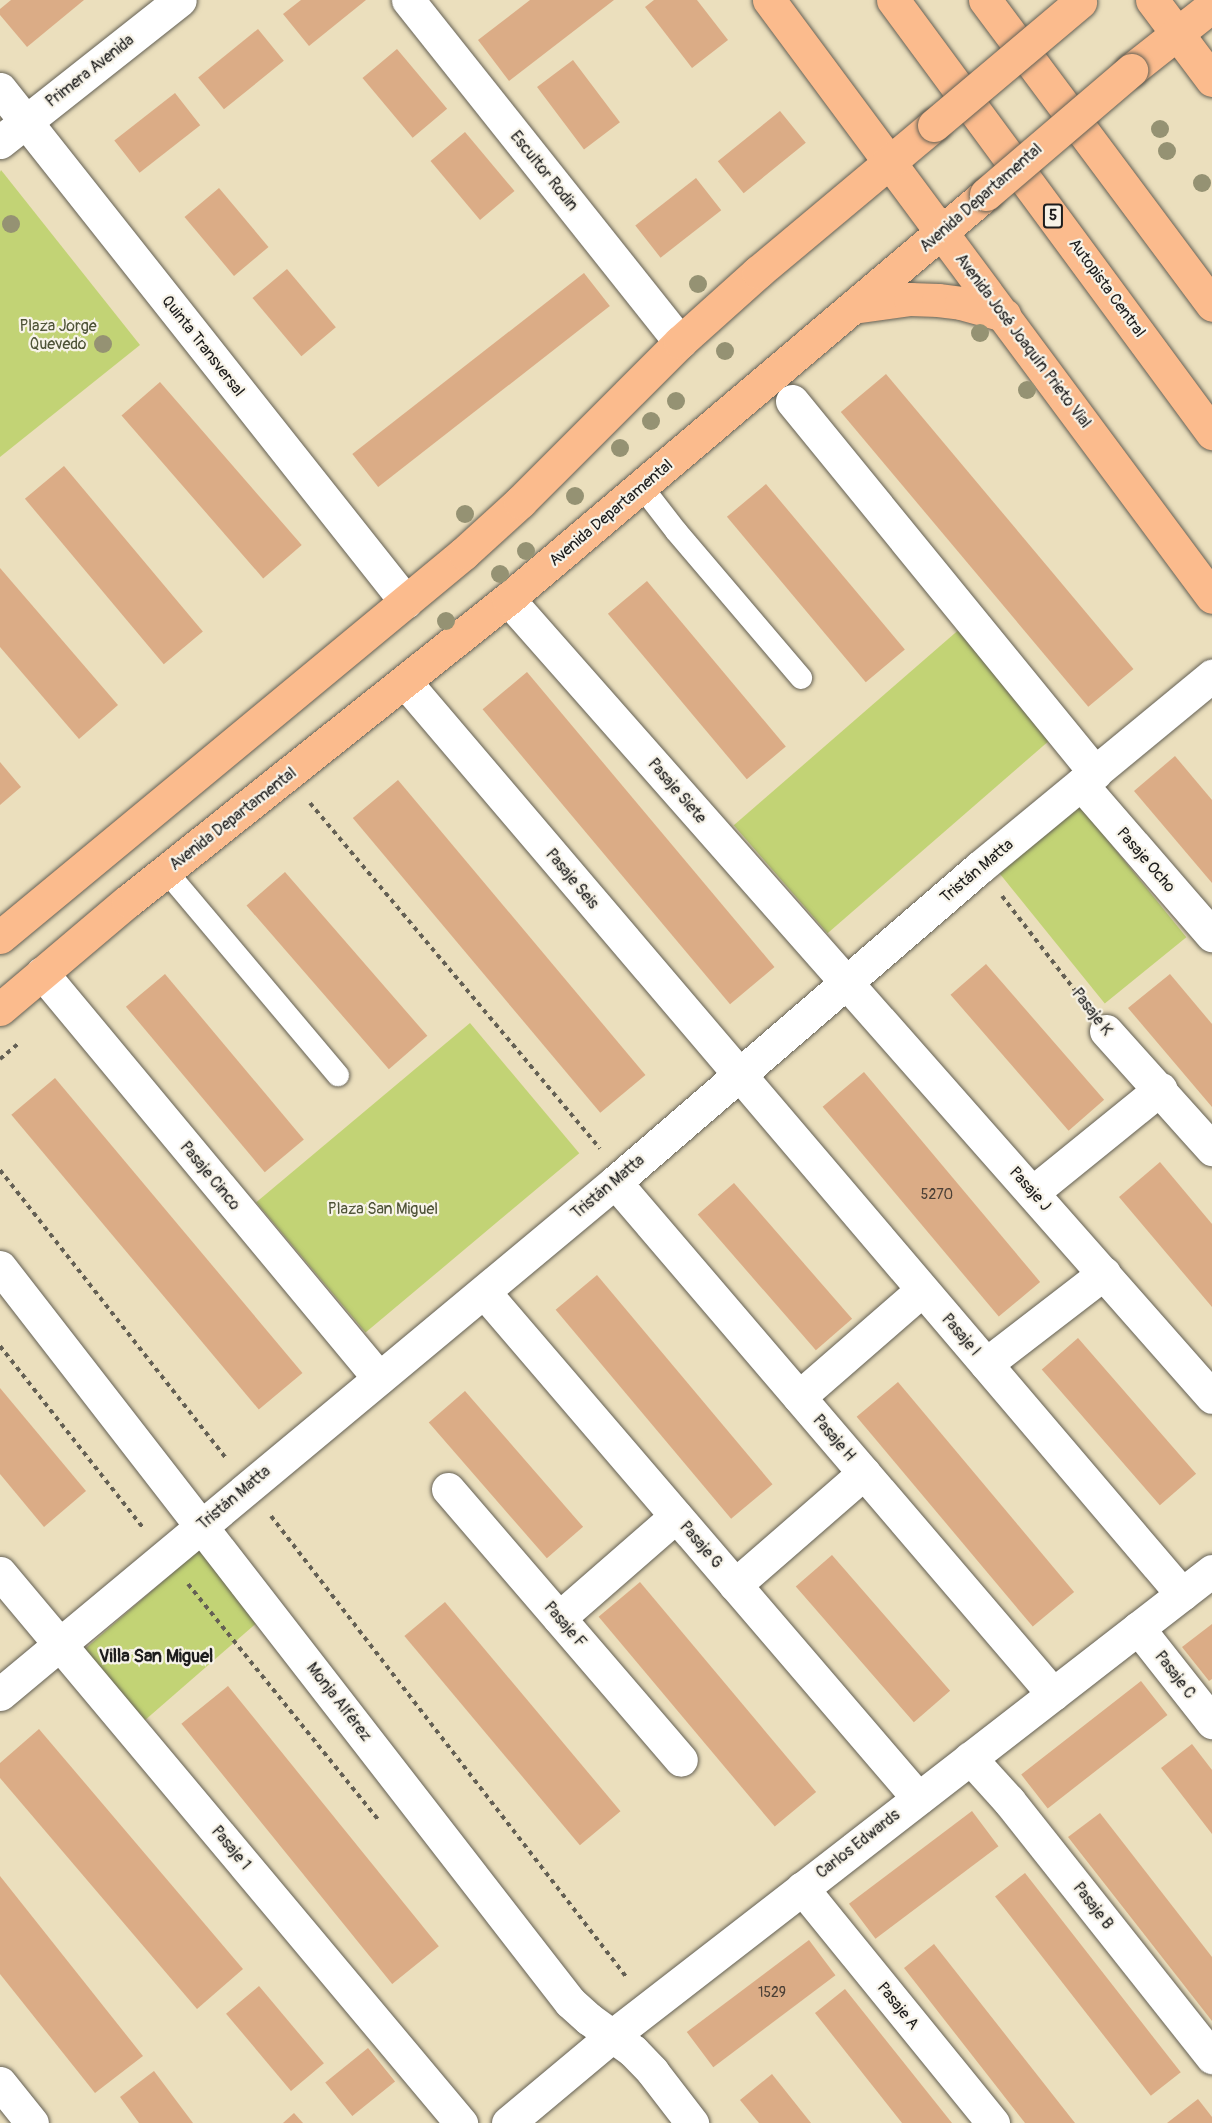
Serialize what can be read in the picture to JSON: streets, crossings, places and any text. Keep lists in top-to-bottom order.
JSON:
{
  "streets": {
    "main road": [
      "Avenida Departamental",
      "5",
      "Autopista Central",
      "Avenida José Joaquín Prieto Vial"
    ],
    "street": [
      "Primera Avenida",
      "Escultor Rodin",
      "Quinta Transversal",
      "Pasaje Siete",
      "Pasaje Ocho",
      "Tristán Matta",
      "Pasaje Seis",
      "Pasaje K",
      "Pasaje Cinco",
      "Pasaje J",
      "Pasaje I",
      "Pasaje H",
      "Pasaje G",
      "Pasaje F",
      "Pasaje C",
      "Monja Alférez",
      "Carlos Edwards",
      "Pasaje 1",
      "Pasaje B",
      "Pasaje A"
    ]
  },
  "crossings": [
    ["Primera Avenida", "Quinta Transversal"],
    ["Avenida Departamental", "Avenida José Joaquín Prieto Vial"],
    ["Avenida Departamental", "Pasaje Siete"],
    ["Avenida Departamental", "Pasaje Seis"],
    ["Avenida Departamental", "Pasaje Cinco"],
    ["Pasaje Siete", "Tristán Matta"],
    ["Pasaje Siete", "Pasaje J"],
    ["Pasaje Ocho", "Tristán Matta"],
    ["Tristán Matta", "Pasaje Seis"],
    ["Tristán Matta", "Pasaje K"],
    ["Tristán Matta", "Pasaje Cinco"],
    ["Tristán Matta", "Pasaje J"],
    ["Tristán Matta", "Pasaje I"],
    ["Tristán Matta", "Pasaje H"],
    ["Tristán Matta", "Pasaje G"],
    ["Tristán Matta", "Monja Alférez"],
    ["Tristán Matta", "Pasaje 1"],
    ["Pasaje Seis", "Pasaje I"],
    ["Pasaje I", "Carlos Edwards"],
    ["Pasaje H", "Carlos Edwards"],
    ["Pasaje G", "Carlos Edwards"],
    ["Pasaje C", "Carlos Edwards"],
    ["Monja Alférez", "Carlos Edwards"],
    ["Carlos Edwards", "Pasaje B"],
    ["Carlos Edwards", "Pasaje A"]
  ],
  "districts": ["Villa San Miguel"],
  "parks": ["Plaza Jorge Quevedo", "Plaza San Miguel"],
  "house_numbers": ["5270", "1529"]
}
